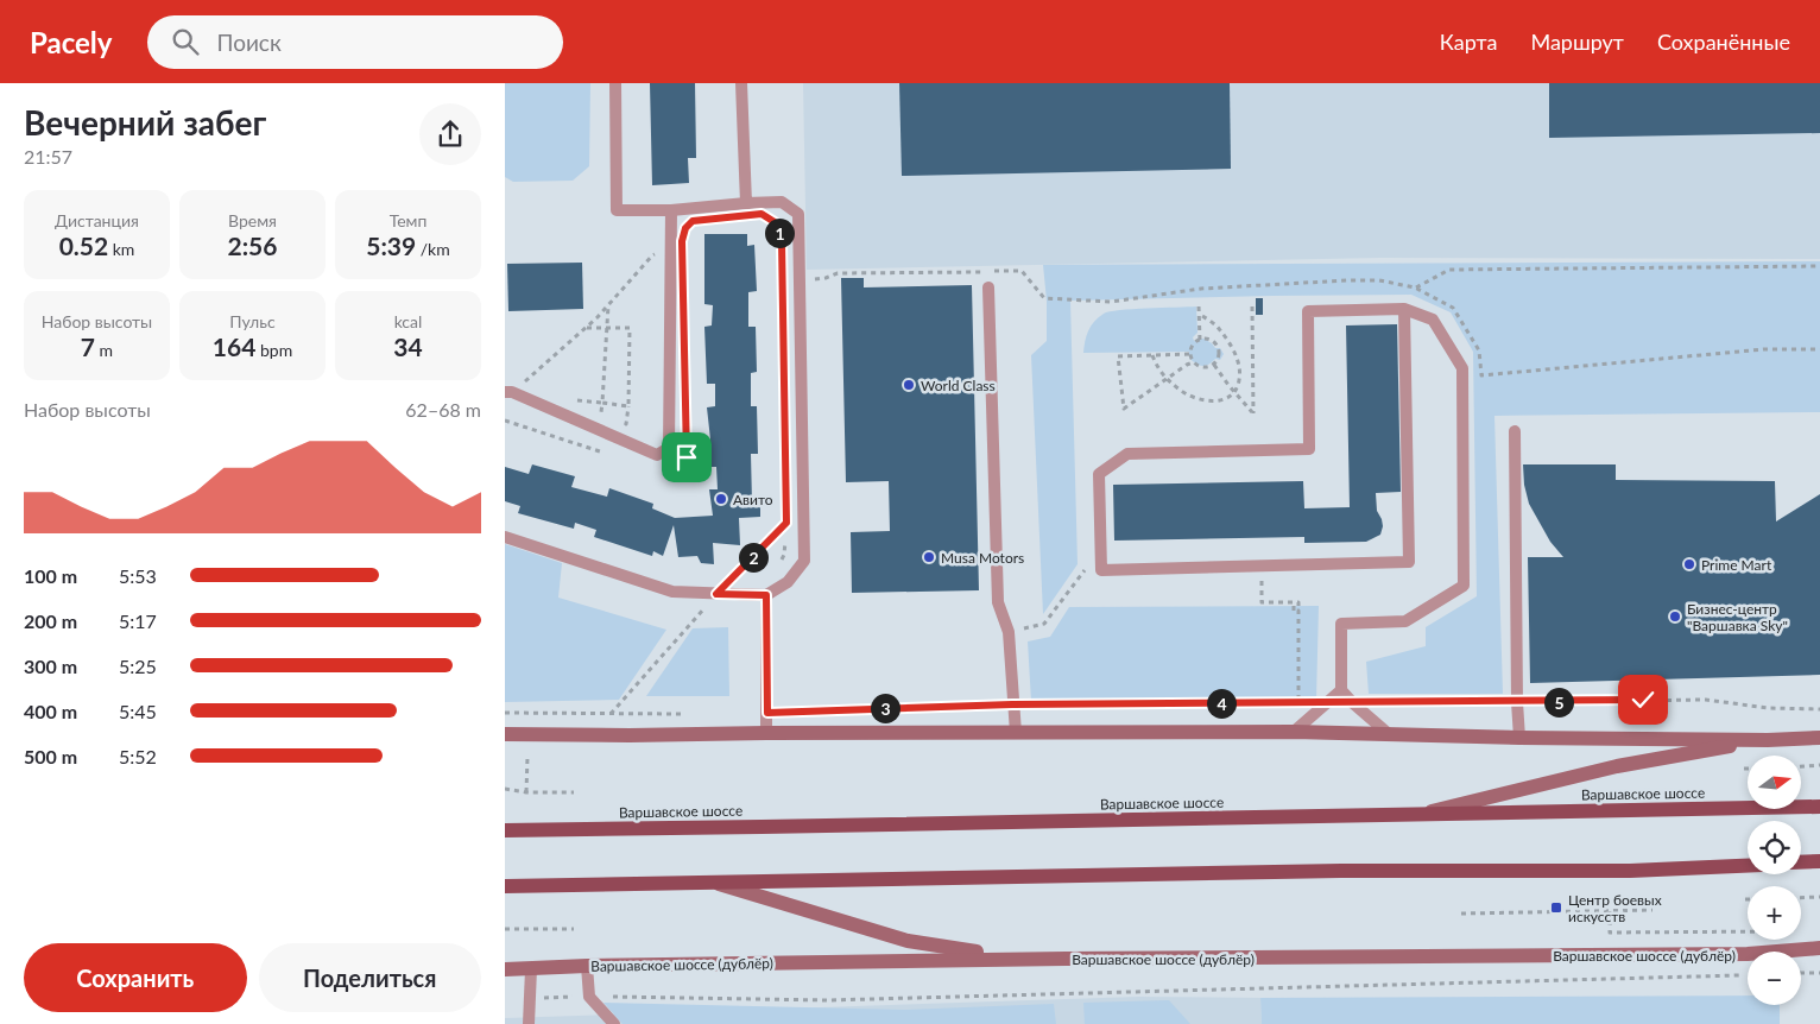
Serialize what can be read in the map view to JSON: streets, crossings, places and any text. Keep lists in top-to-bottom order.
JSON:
{
  "streets": {
    "main road": ["Варшавское шоссе", "Варшавское шоссе (дублёр)"]
  },
  "places": {
    "other": [
      "World Class",
      "Авито",
      "Musa Motors",
      "Prime Mart",
      "Бизнес-центр \"Варшавка Sky\""
    ],
    "transit": ["Центр боевых искусств"]
  },
  "north": "right",
  "page": {
    "header": "Pacely",
    "search": "Поиск",
    "nav": ["Карта", "Маршрут", "Сохранённые"],
    "heading": ["Вечерний забег", "21:57"],
    "stats": [
      ["Дистанция", "0.52 km"],
      ["Время", "2:56"],
      ["Темп", "5:39 /km"],
      ["Набор высоты", "7 m"],
      ["Пульс", "164 bpm"],
      ["kcal", "34"]
    ],
    "pins": [
      "1",
      "2",
      "5",
      "4",
      "3"
    ],
    "chart": ["Набор высоты", "62–68 m"],
    "list": [
      {
        "name": "100 m",
        "note": "5:53"
      },
      {
        "name": "200 m",
        "note": "5:17"
      },
      {
        "name": "300 m",
        "note": "5:25"
      },
      {
        "name": "400 m",
        "note": "5:45"
      },
      {
        "name": "500 m",
        "note": "5:52"
      }
    ],
    "map_buttons": ["+", "−"],
    "buttons": ["Сохранить", "Поделиться"]
  }
}
